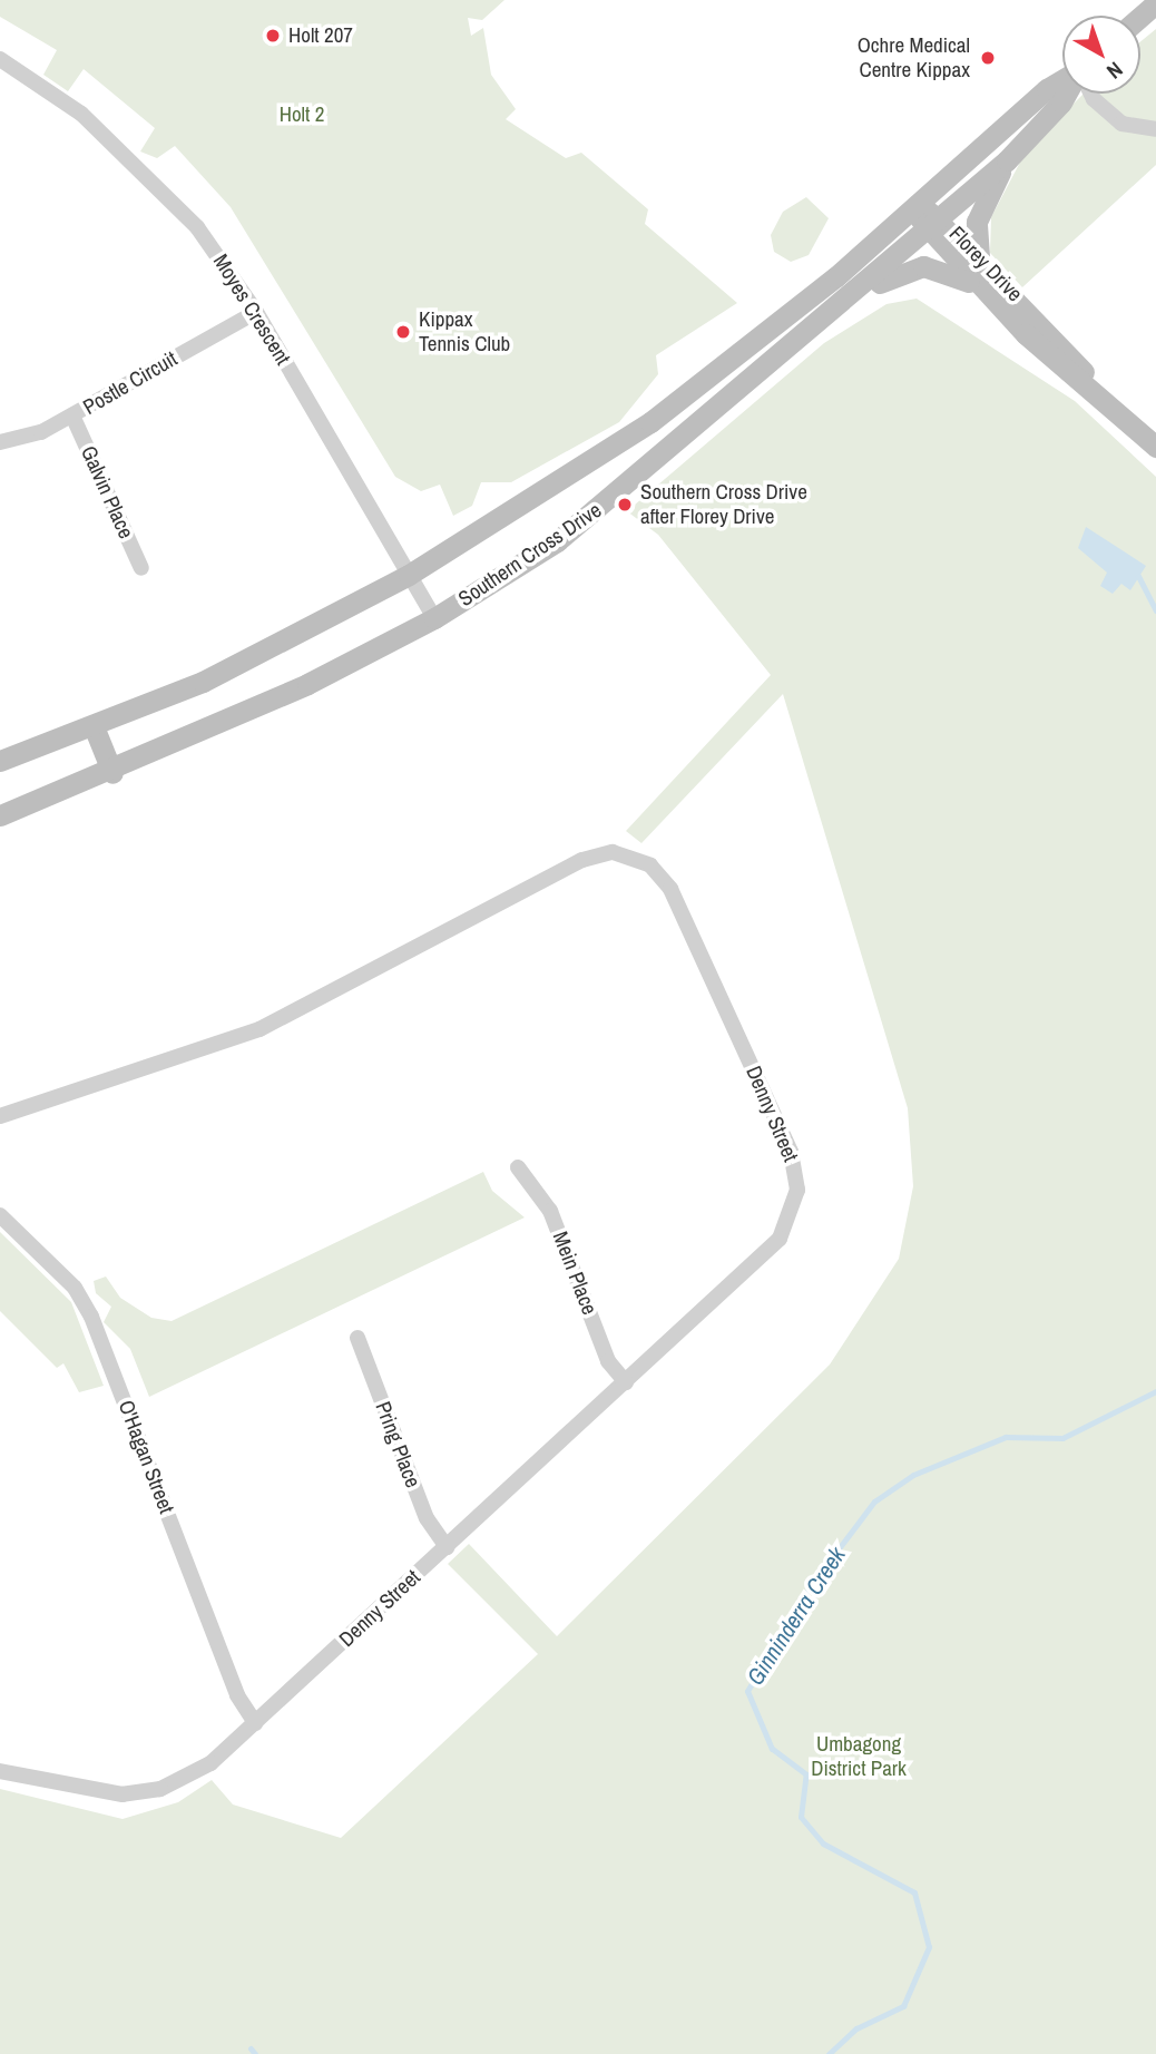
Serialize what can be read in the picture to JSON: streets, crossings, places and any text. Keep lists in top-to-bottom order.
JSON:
{
  "streets": {
    "main road": ["Florey Drive", "Southern Cross Drive"],
    "street": [
      "Moyes Crescent",
      "Postle Circuit",
      "Galvin Place",
      "Denny Street",
      "Mein Place",
      "Pring Place",
      "O'Hagan Street"
    ]
  },
  "crossings": [
    ["Florey Drive", "Southern Cross Drive"],
    ["Moyes Crescent", "Postle Circuit"],
    ["Moyes Crescent", "Southern Cross Drive"],
    ["Postle Circuit", "Galvin Place"],
    ["Denny Street", "Mein Place"],
    ["Denny Street", "Pring Place"],
    ["Denny Street", "O'Hagan Street"]
  ],
  "water": ["Ginninderra Creek"],
  "parks": ["Holt 2", "Umbagong District Park"],
  "places": [
    "Holt 207",
    "Ochre Medical Centre Kippax",
    "Kippax Tennis Club",
    "Southern Cross Drive after Florey Drive"
  ],
  "north": "bottom right"
}
